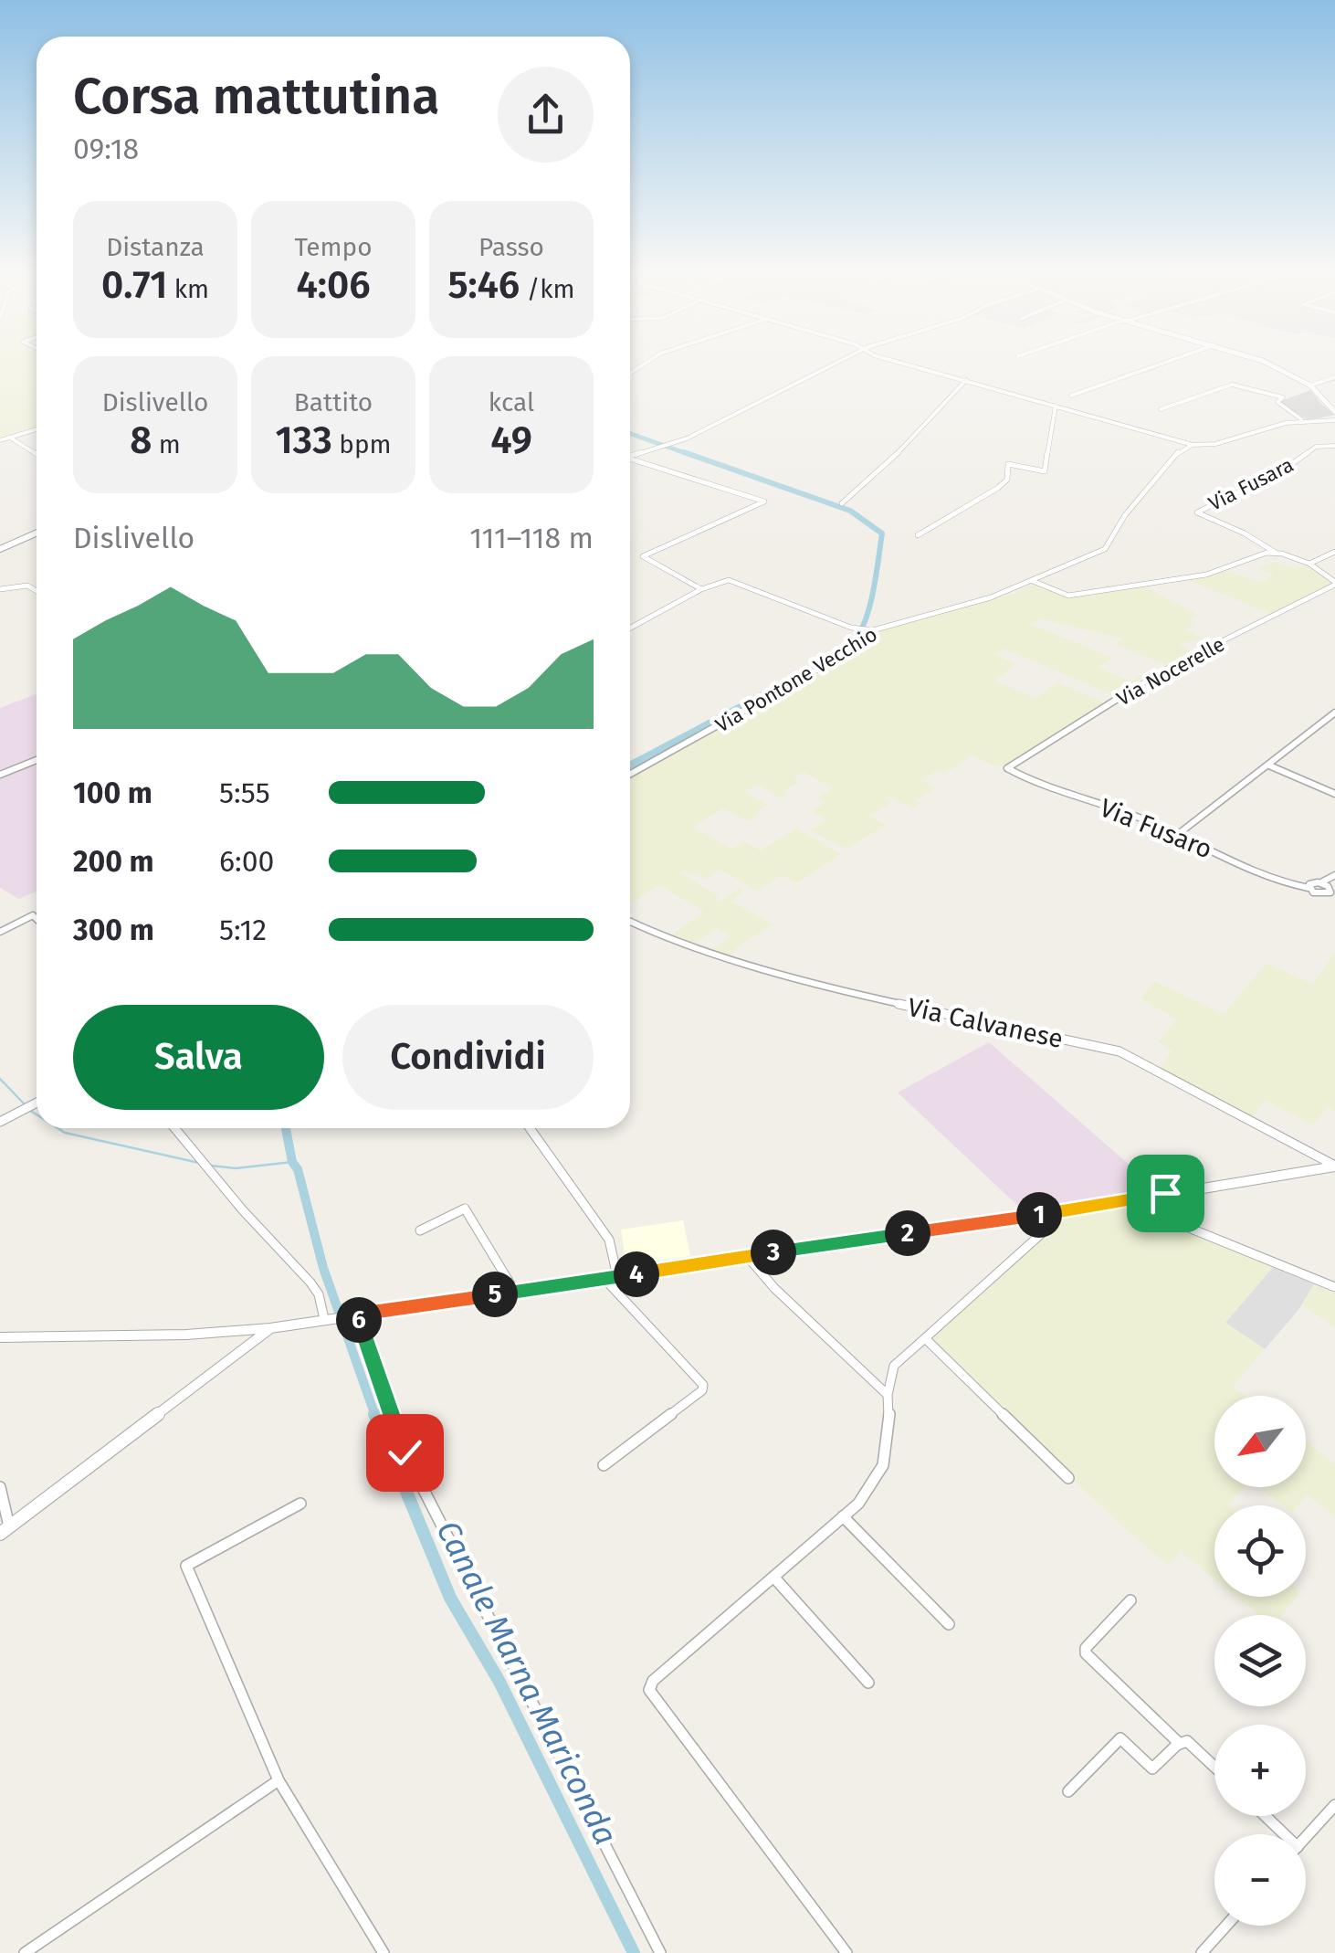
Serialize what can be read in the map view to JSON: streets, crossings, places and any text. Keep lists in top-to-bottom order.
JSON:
{
  "streets": {
    "street": [
      "Via Fusara",
      "Via Nocerelle",
      "Via Pontone Vecchio",
      "Via Fusaro",
      "Via Calvanese"
    ]
  },
  "crossings": [
    ["Via Fusara", "Via Nocerelle"],
    ["Via Nocerelle", "Via Fusaro"]
  ],
  "water": ["Canale Marna Mariconda"],
  "north": "bottom left",
  "page": {
    "heading": ["Corsa mattutina", "09:18"],
    "stats": [
      ["Distanza", "0.71 km"],
      ["Tempo", "4:06"],
      ["Passo", "5:46 /km"],
      ["Dislivello", "8 m"],
      ["Battito", "133 bpm"],
      ["kcal", "49"]
    ],
    "chart": ["Dislivello", "111–118 m"],
    "list": [
      {
        "name": "100 m",
        "note": "5:55"
      },
      {
        "name": "200 m",
        "note": "6:00"
      },
      {
        "name": "300 m",
        "note": "5:12"
      }
    ],
    "buttons": ["Salva", "Condividi"],
    "pins": [
      "1",
      "2",
      "3",
      "4",
      "5",
      "6"
    ],
    "map_buttons": ["+", "−"]
  }
}
